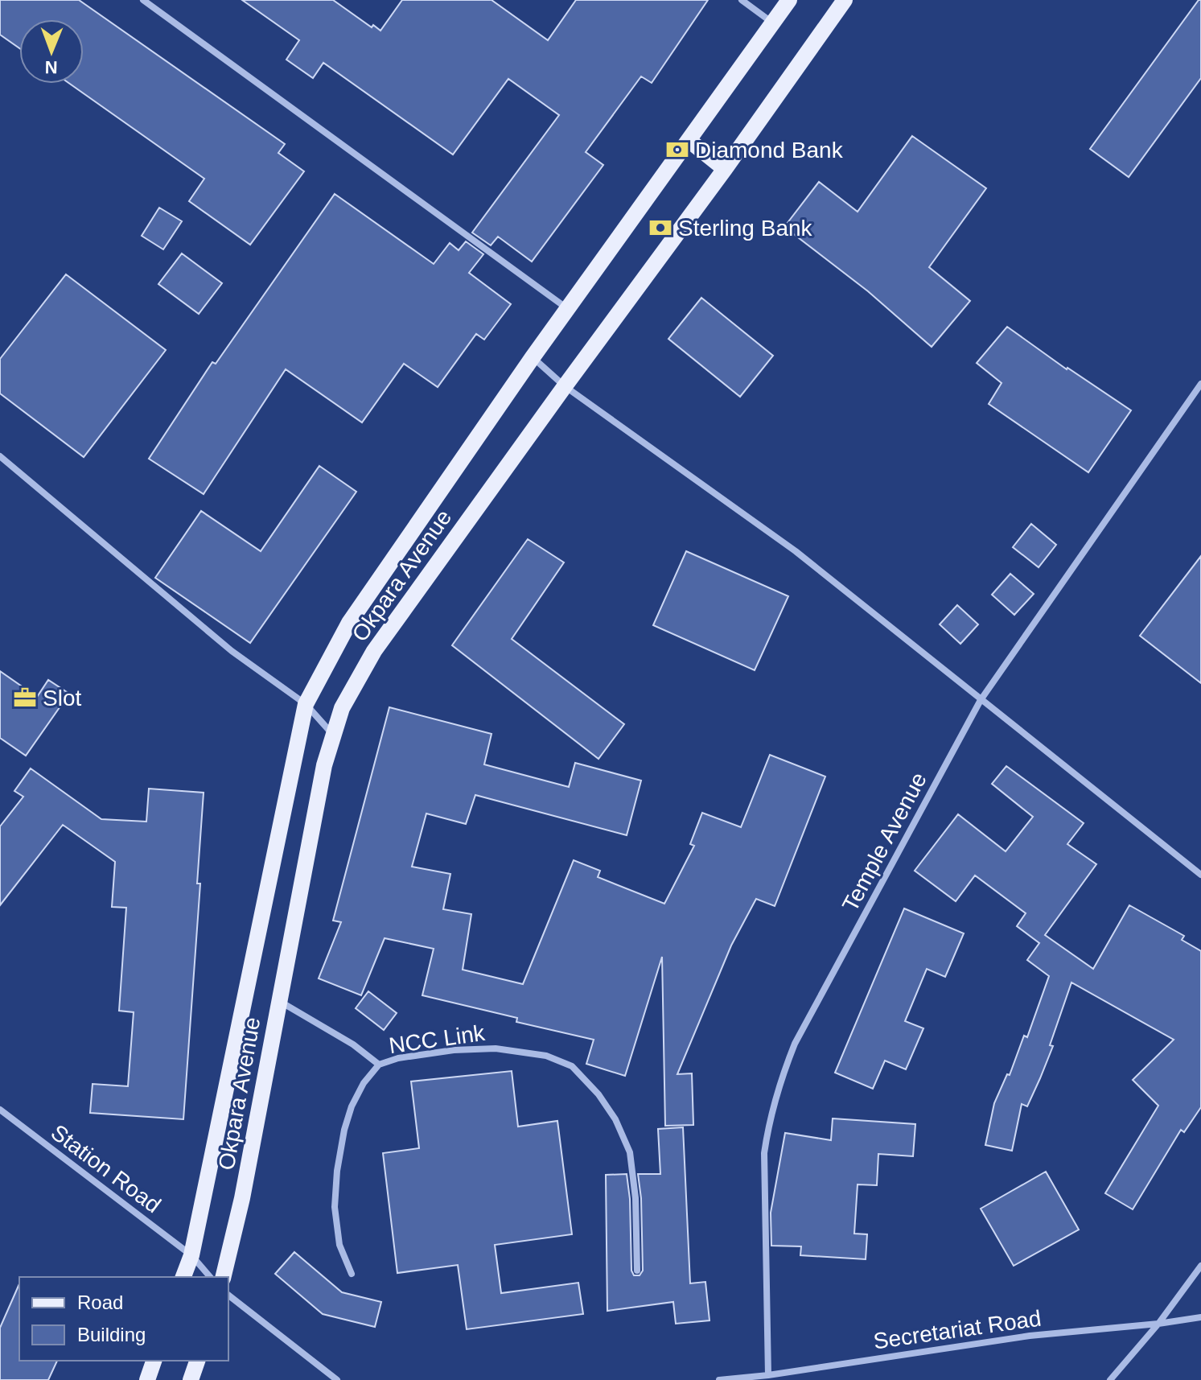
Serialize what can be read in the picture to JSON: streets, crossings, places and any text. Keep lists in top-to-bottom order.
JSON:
{
  "streets": {
    "main road": ["Okpara Avenue"],
    "street": [
      "Temple Avenue",
      "NCC Link",
      "Station Road",
      "Secretariat Road"
    ]
  },
  "crossings": [
    ["Okpara Avenue", "Station Road"],
    ["Temple Avenue", "Secretariat Road"]
  ],
  "places": {
    "bank": ["Diamond Bank", "Sterling Bank"],
    "office": ["Slot"]
  },
  "legend": ["Road", "Building"],
  "north": "bottom"
}
